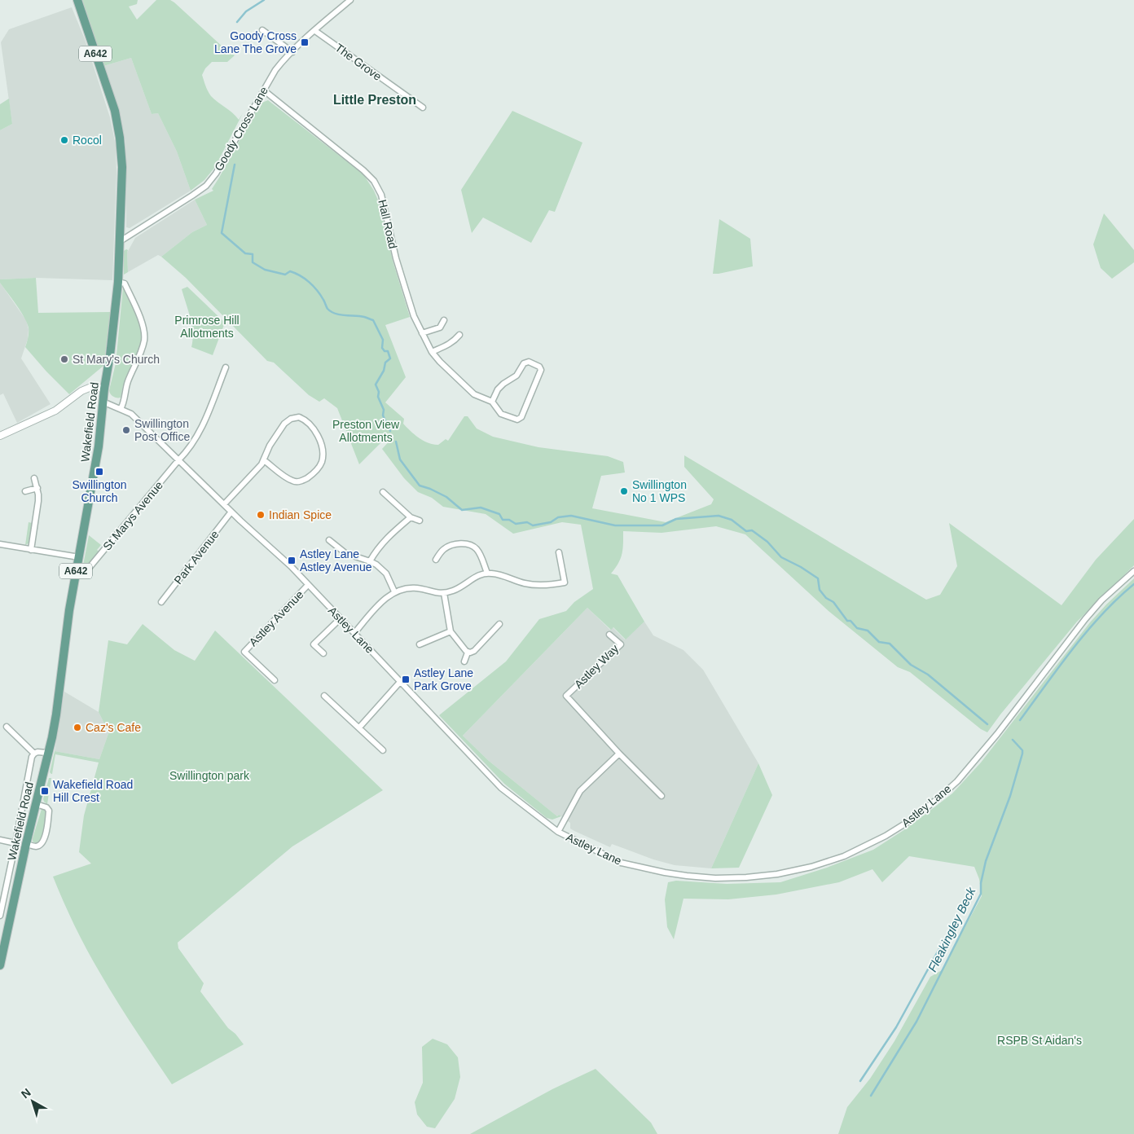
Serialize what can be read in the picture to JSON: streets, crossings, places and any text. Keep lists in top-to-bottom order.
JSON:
{
  "streets": {
    "main road": ["A642", "Wakefield Road"],
    "street": [
      "The Grove",
      "Goody Cross Lane",
      "Hall Road",
      "St Marys Avenue",
      "Park Avenue",
      "Astley Avenue",
      "Astley Lane",
      "Astley Way"
    ]
  },
  "crossings": [
    ["The Grove", "Goody Cross Lane"],
    ["Goody Cross Lane", "Hall Road"],
    ["Goody Cross Lane", "Wakefield Road"],
    ["Wakefield Road", "Astley Lane"],
    ["St Marys Avenue", "Astley Lane"],
    ["Park Avenue", "Astley Lane"],
    ["Astley Avenue", "Astley Lane"]
  ],
  "districts": ["Little Preston"],
  "water": ["Fleakingley Beck"],
  "parks": [
    "Primrose Hill Allotments",
    "Preston View Allotments",
    "Swillington park",
    "RSPB St Aidan's"
  ],
  "places": {
    "transit": [
      "Goody Cross Lane The Grove",
      "Swillington Church",
      "Astley Lane Astley Avenue",
      "Astley Lane Park Grove",
      "Wakefield Road Hill Crest"
    ],
    "other": [
      "Rocol",
      "St Mary's Church",
      "Swillington Post Office",
      "Swillington No 1 WPS",
      "Indian Spice",
      "Caz's Cafe"
    ]
  },
  "north": "top left"
}
